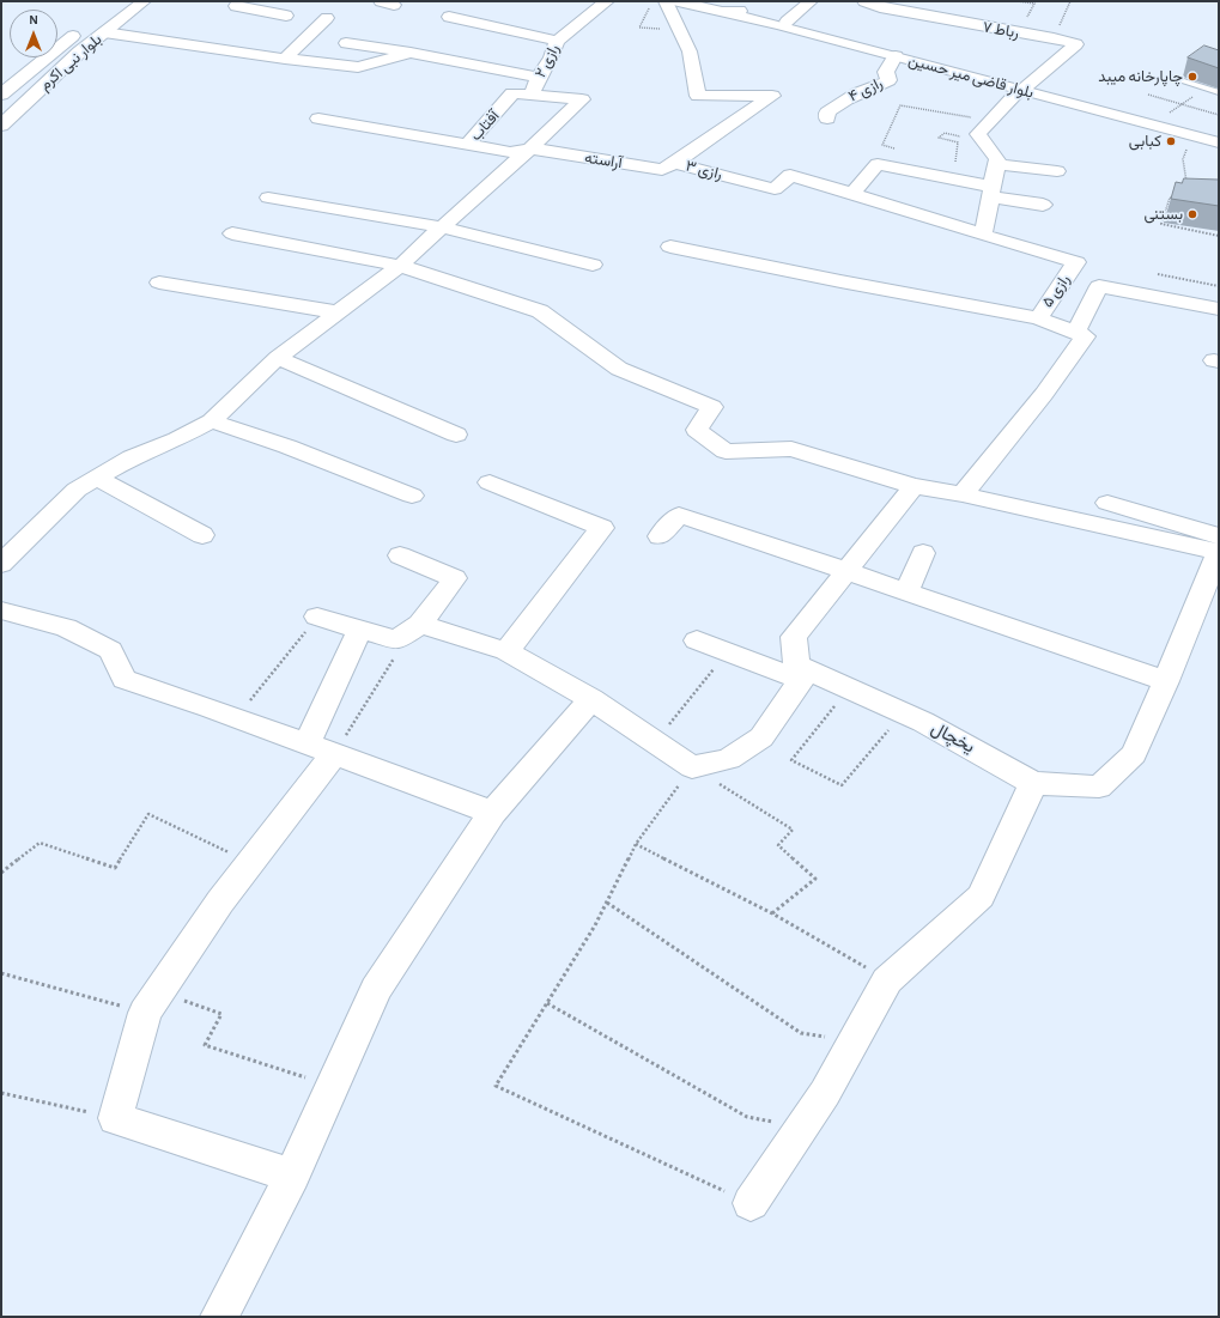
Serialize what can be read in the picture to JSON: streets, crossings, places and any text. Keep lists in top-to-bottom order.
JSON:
{
  "streets": {
    "street": [
      "رباط ۷",
      "رازی ۲",
      "بلوار نبی اکرم",
      "بلوار قاضی میر حسین",
      "رازی ۴",
      "آفتاب",
      "آراسته",
      "رازی ۳",
      "رازی ۵",
      "یخچال"
    ]
  },
  "crossings": [
    ["رباط ۷", "بلوار قاضی میر حسین"],
    ["رازی ۲", "آفتاب"],
    ["رازی ۲", "آراسته"],
    ["بلوار قاضی میر حسین", "رازی ۴"],
    ["آفتاب", "آراسته"],
    ["آراسته", "رازی ۳"],
    ["رازی ۳", "رازی ۵"]
  ],
  "places": ["چاپارخانه میبد", "کبابی", "بستنی"],
  "north": "top"
}
